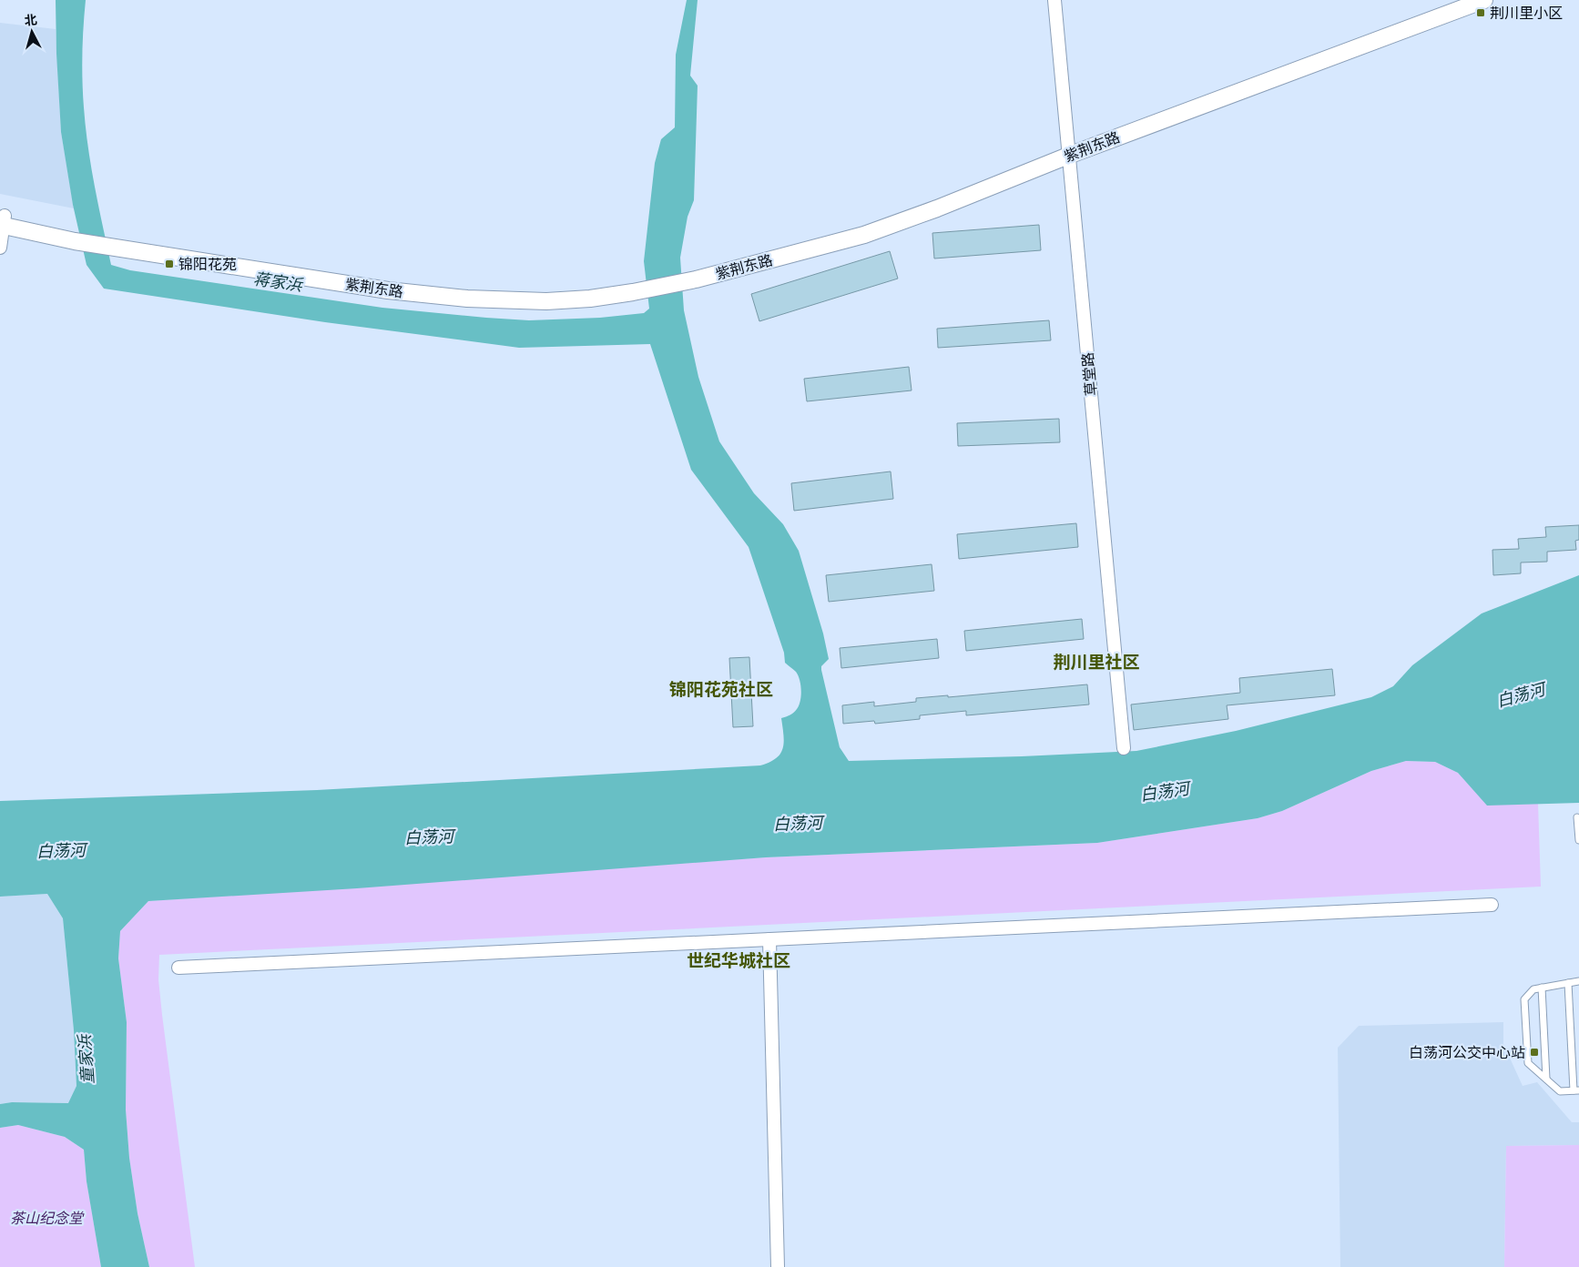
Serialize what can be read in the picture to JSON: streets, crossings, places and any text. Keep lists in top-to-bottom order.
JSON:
{
  "streets": {
    "street": ["紫荆东路", "草堂路"]
  },
  "crossings": [
    ["紫荆东路", "草堂路"]
  ],
  "districts": ["荆川里社区", "锦阳花苑社区", "世纪华城社区"],
  "water": ["蒋家浜", "白荡河", "童家浜"],
  "parks": ["茶山纪念堂"],
  "places": {
    "transit": ["荆川里小区", "锦阳花苑", "白荡河公交中心站"]
  },
  "north": "top"
}
